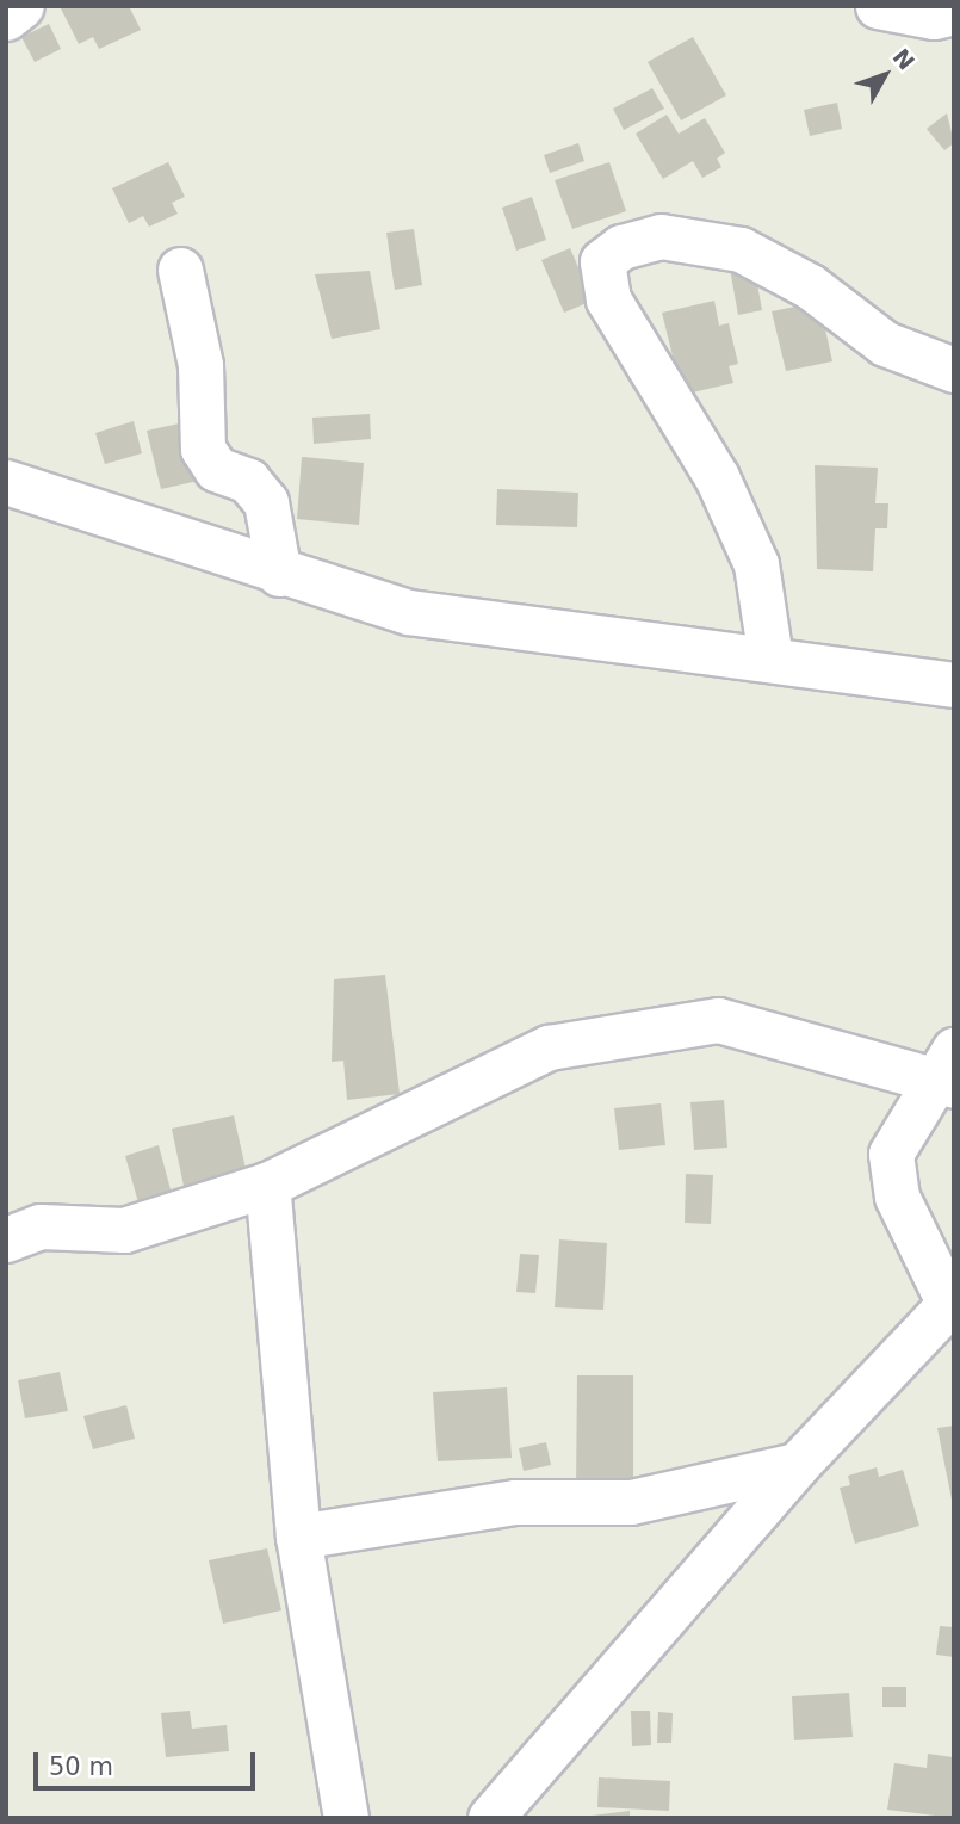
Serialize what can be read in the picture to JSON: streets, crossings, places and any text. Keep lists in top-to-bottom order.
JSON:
{
  "scale_bar": "50 m",
  "north": "top right"
}
